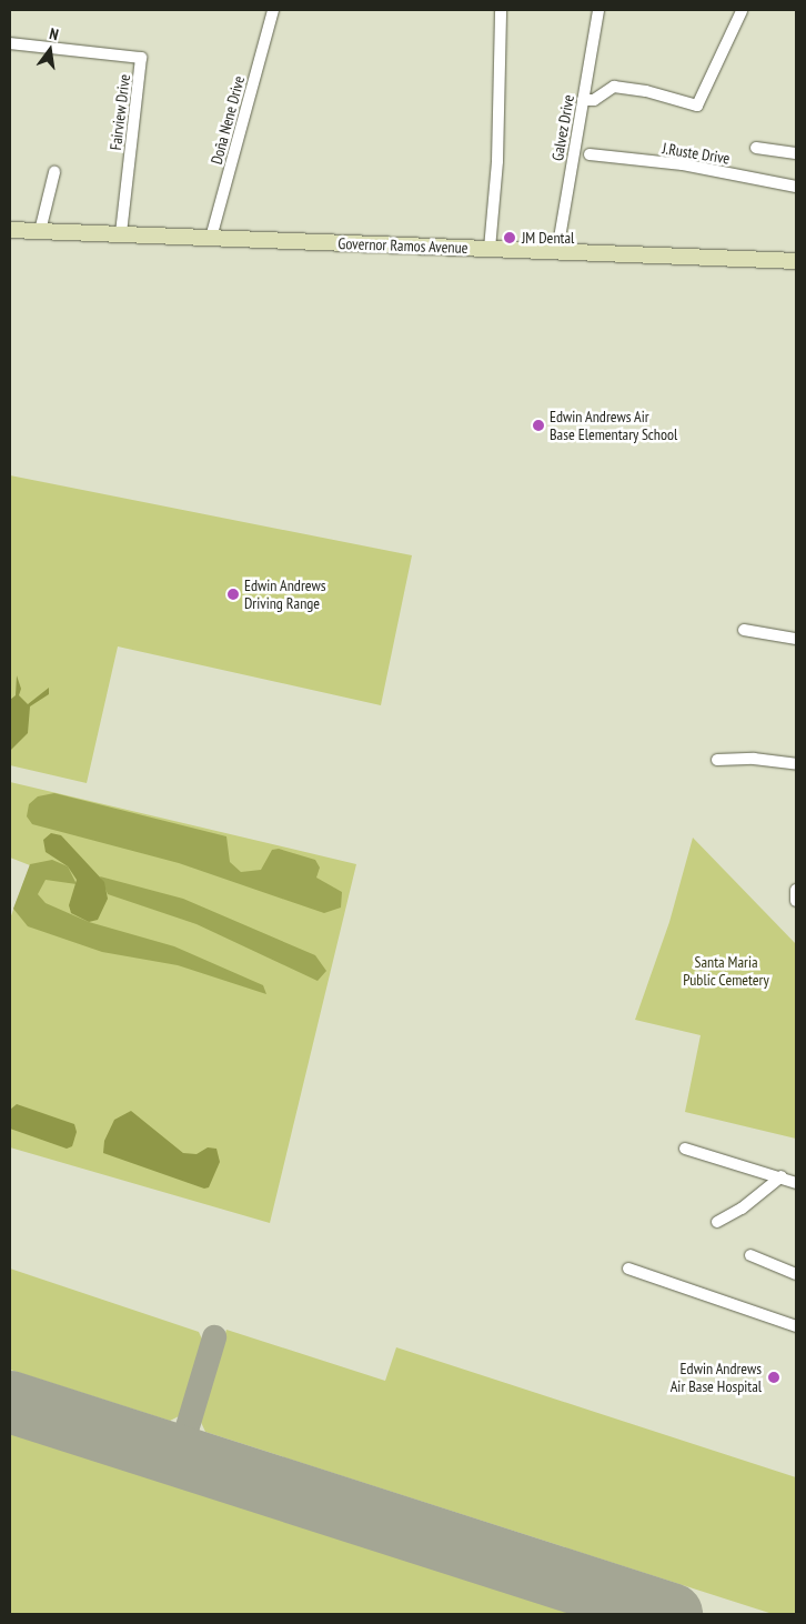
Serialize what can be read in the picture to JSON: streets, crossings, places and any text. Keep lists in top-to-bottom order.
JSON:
{
  "streets": {
    "main road": ["Governor Ramos Avenue"],
    "street": [
      "Fairview Drive",
      "Doña Nene Drive",
      "Galvez Drive",
      "J.Ruste Drive"
    ]
  },
  "crossings": [
    ["Fairview Drive", "Governor Ramos Avenue"],
    ["Doña Nene Drive", "Governor Ramos Avenue"],
    ["Galvez Drive", "Governor Ramos Avenue"]
  ],
  "parks": ["Santa Maria Public Cemetery"],
  "places": [
    "JM Dental",
    "Edwin Andrews Air Base Elementary School",
    "Edwin Andrews Driving Range",
    "Edwin Andrews Air Base Hospital"
  ],
  "north": "top"
}
